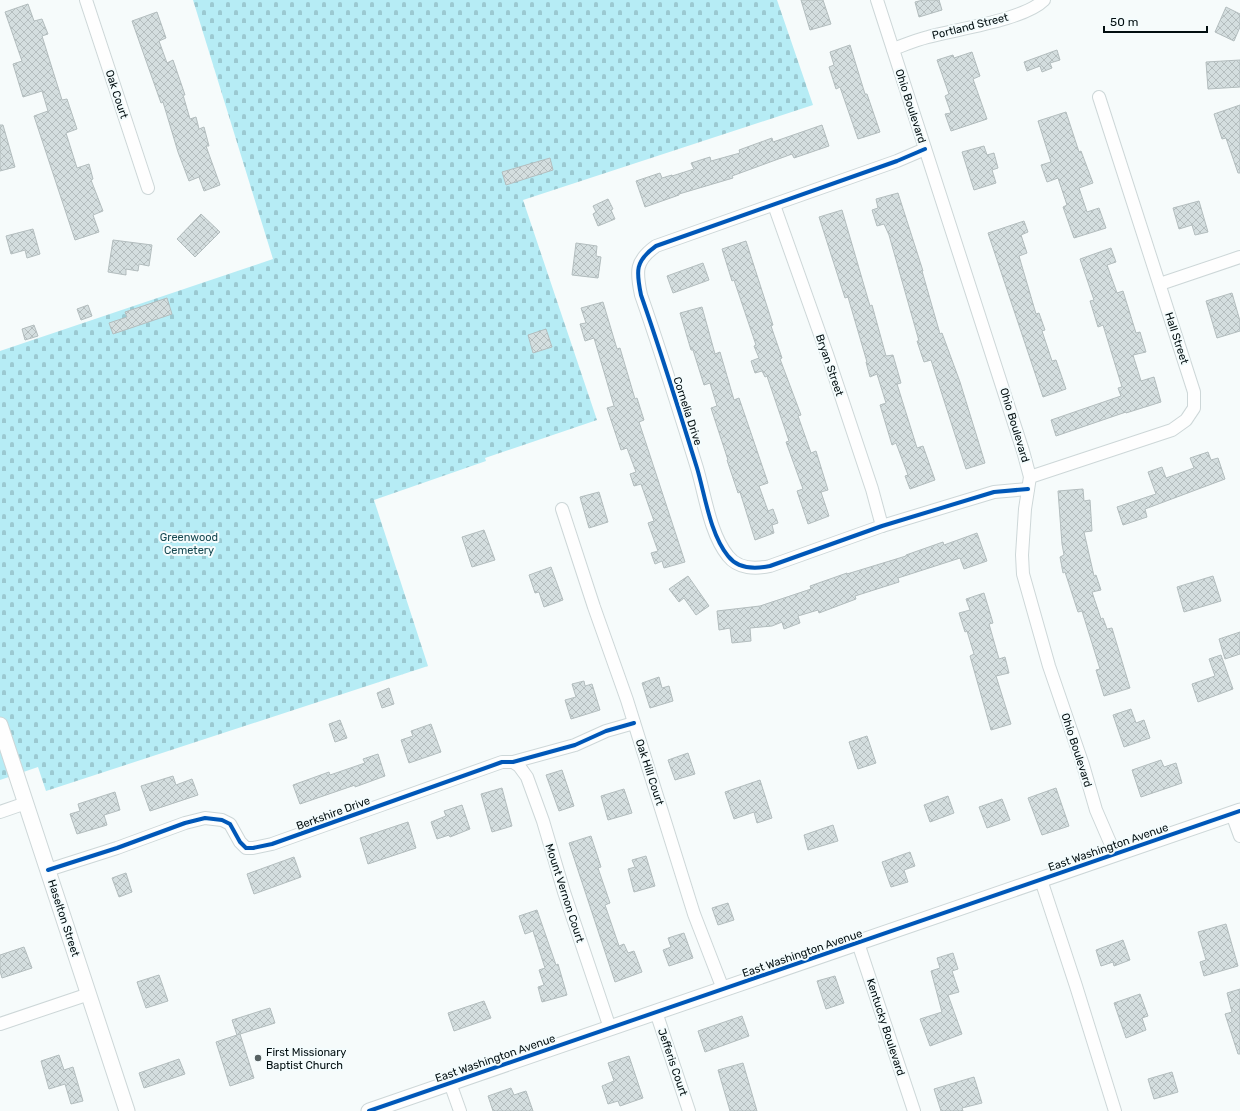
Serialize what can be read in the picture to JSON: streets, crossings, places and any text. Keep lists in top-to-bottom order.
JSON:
{
  "streets": {
    "street": [
      "Portland Street",
      "Oak Court",
      "Ohio Boulevard",
      "Hall Street",
      "Bryan Street",
      "Cornelia Drive",
      "Oak Hill Court",
      "Berkshire Drive",
      "East Washington Avenue",
      "Mount Vernon Court",
      "Haselton Street",
      "Kentucky Boulevard",
      "Jefferis Court"
    ]
  },
  "crossings": [
    ["Portland Street", "Ohio Boulevard"],
    ["Ohio Boulevard", "Hall Street"],
    ["Ohio Boulevard", "Cornelia Drive"],
    ["Ohio Boulevard", "East Washington Avenue"],
    ["Hall Street", "Cornelia Drive"],
    ["Bryan Street", "Cornelia Drive"],
    ["Oak Hill Court", "Berkshire Drive"],
    ["Oak Hill Court", "East Washington Avenue"],
    ["Berkshire Drive", "Mount Vernon Court"],
    ["Berkshire Drive", "Haselton Street"],
    ["East Washington Avenue", "Mount Vernon Court"],
    ["East Washington Avenue", "Kentucky Boulevard"],
    ["East Washington Avenue", "Jefferis Court"]
  ],
  "parks": ["Greenwood Cemetery"],
  "places": ["First Missionary Baptist Church"],
  "scale_bar": "50 m"
}
